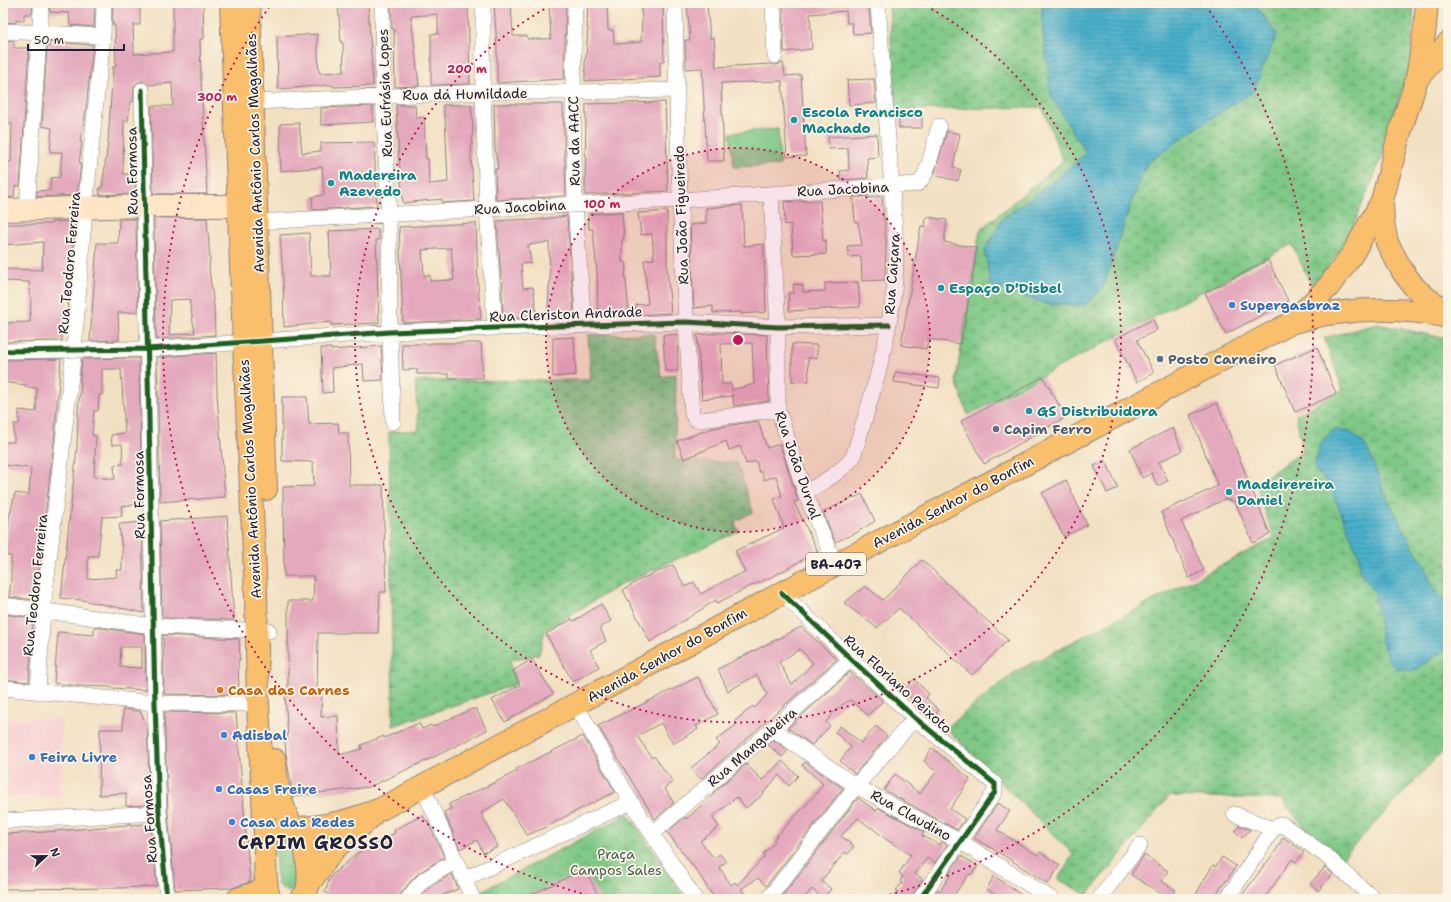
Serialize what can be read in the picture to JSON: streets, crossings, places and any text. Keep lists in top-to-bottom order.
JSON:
{
  "streets": {
    "main road": ["Avenida Antônio Carlos Magalhães", "Avenida Senhor do Bonfim", "BA-407"],
    "street": [
      "Rua Eufrásia Lopes",
      "Rua da Humildade",
      "Rua da AACC",
      "Rua Formosa",
      "Rua Jacobina",
      "Rua João Figueiredo",
      "Rua Teodoro Ferreira",
      "Rua Caiçara",
      "Rua Cleriston Andrade",
      "Rua João Durval",
      "Rua Floriano Peixoto",
      "Rua Mangabeira",
      "Rua Claudino"
    ]
  },
  "crossings": [
    ["Rua Eufrásia Lopes", "Rua da Humildade"],
    ["Rua Eufrásia Lopes", "Rua Jacobina"],
    ["Rua Eufrásia Lopes", "Rua Cleriston Andrade"],
    ["Rua da Humildade", "Rua da AACC"],
    ["Rua da Humildade", "Avenida Antônio Carlos Magalhães"],
    ["Rua da Humildade", "Rua João Figueiredo"],
    ["Rua da AACC", "Rua Jacobina"],
    ["Rua da AACC", "Rua Cleriston Andrade"],
    ["Avenida Antônio Carlos Magalhães", "Rua Jacobina"],
    ["Avenida Antônio Carlos Magalhães", "Rua Cleriston Andrade"],
    ["Avenida Antônio Carlos Magalhães", "Avenida Senhor do Bonfim"],
    ["Rua Formosa", "Rua Cleriston Andrade"],
    ["Rua Jacobina", "Rua João Figueiredo"],
    ["Rua Jacobina", "Rua Caiçara"],
    ["Rua Jacobina", "Rua João Durval"],
    ["Rua João Figueiredo", "Rua Cleriston Andrade"],
    ["Rua João Figueiredo", "Rua João Durval"],
    ["Rua Teodoro Ferreira", "Rua Cleriston Andrade"],
    ["Rua Caiçara", "Rua Cleriston Andrade"],
    ["Rua Caiçara", "Rua João Durval"],
    ["Rua Cleriston Andrade", "Rua João Durval"],
    ["Rua João Durval", "Avenida Senhor do Bonfim"],
    ["Avenida Senhor do Bonfim", "Rua Floriano Peixoto"],
    ["Rua Floriano Peixoto", "Rua Mangabeira"],
    ["Rua Floriano Peixoto", "Rua Claudino"],
    ["Rua Mangabeira", "Rua Claudino"]
  ],
  "districts": ["CAPIM GROSSO"],
  "parks": ["Praça Campos Sales"],
  "places": [
    "Escola Francisco Machado",
    "Madereira Azevedo",
    "Espaço D'Disbel",
    "Supergasbraz",
    "Posto Carneiro",
    "GS Distribuidora",
    "Capim Ferro",
    "Madeirereira Daniel",
    "Casa das Carnes",
    "Adisbal",
    "Feira Livre",
    "Casas Freire",
    "Casa das Redes"
  ],
  "scale_bar": "50 m",
  "north": "right",
  "rings": ["200 m", "300 m", "100 m"]
}
